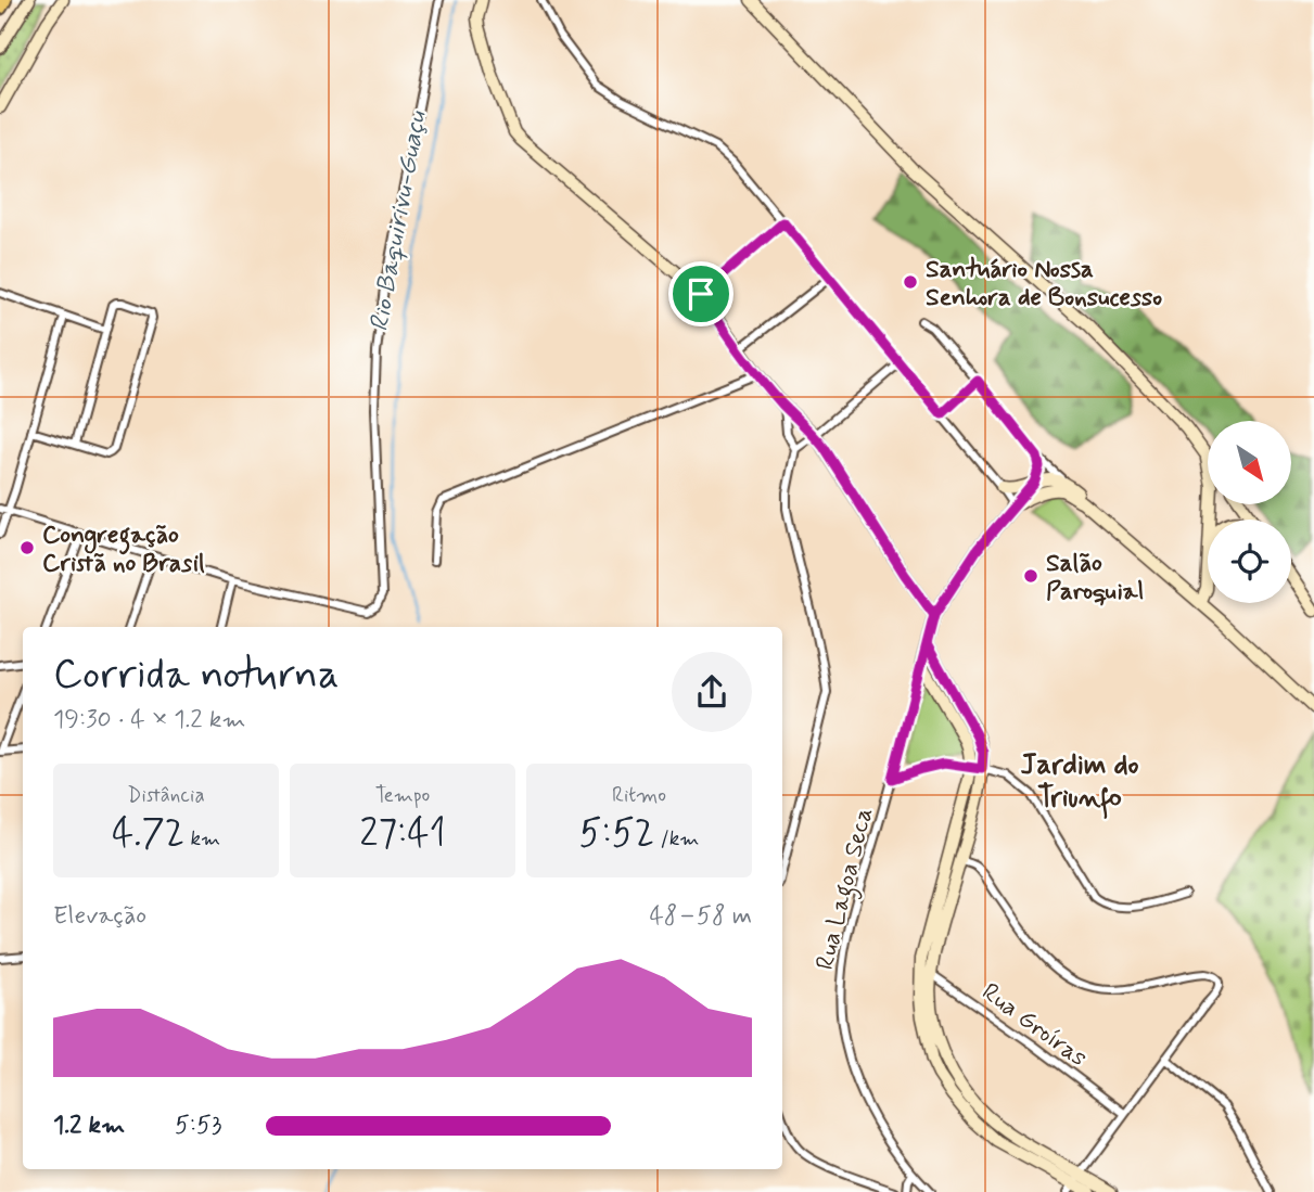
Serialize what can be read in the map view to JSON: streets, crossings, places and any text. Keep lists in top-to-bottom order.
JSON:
{
  "streets": {
    "main road": ["Rua Lagoa Seca"],
    "street": ["Rua Groíras"]
  },
  "districts": ["Jardim do Triunfo"],
  "water": ["Rio Baquirivu-Guaçu"],
  "places": ["Santuário Nossa Senhora de Bonsucesso", "Congregação Cristã no Brasil", "Salão Paroquial"],
  "north": "bottom right",
  "page": {
    "heading": ["Corrida noturna", "19:30 · 4 × 1.2 km"],
    "stats": [
      ["Distância", "4.72 km"],
      ["Tempo", "27:41"],
      ["Ritmo", "5:52 /km"]
    ],
    "chart": ["Elevação", "48–58 m"],
    "list": [
      {
        "name": "1.2 km",
        "note": "5:53"
      }
    ]
  }
}
